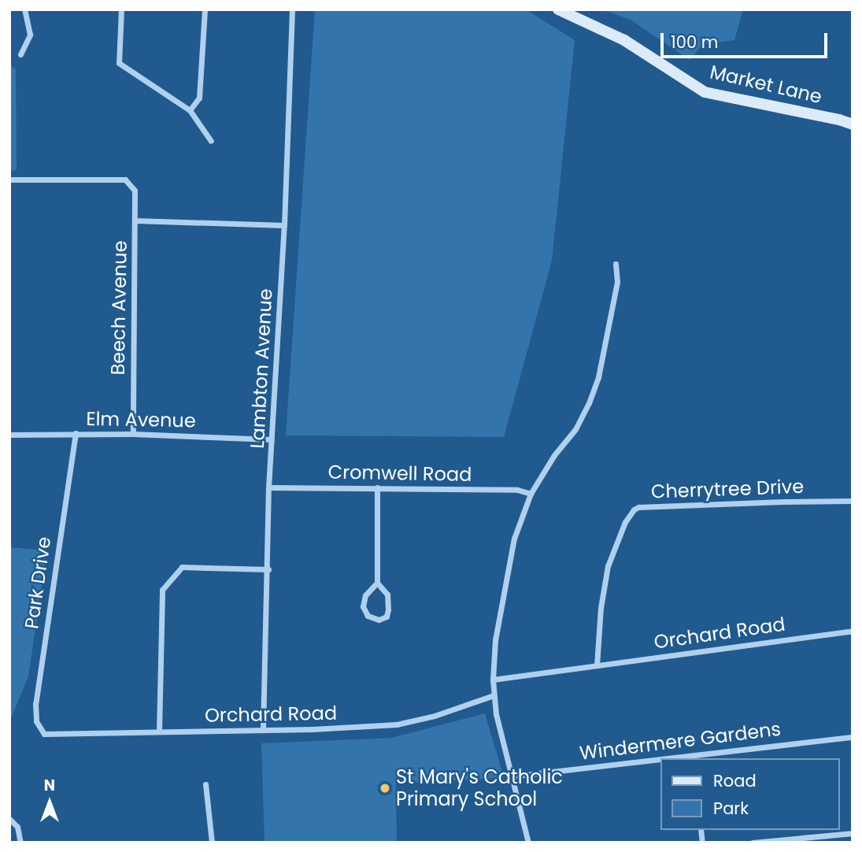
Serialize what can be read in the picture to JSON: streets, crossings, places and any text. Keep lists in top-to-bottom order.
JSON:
{
  "streets": {
    "street": [
      "Market Lane",
      "Beech Avenue",
      "Lambton Avenue",
      "Elm Avenue",
      "Cromwell Road",
      "Cherrytree Drive",
      "Park Drive",
      "Orchard Road",
      "Windermere Gardens"
    ]
  },
  "crossings": [
    ["Beech Avenue", "Elm Avenue"],
    ["Lambton Avenue", "Elm Avenue"],
    ["Lambton Avenue", "Cromwell Road"],
    ["Lambton Avenue", "Orchard Road"],
    ["Elm Avenue", "Park Drive"],
    ["Cherrytree Drive", "Orchard Road"],
    ["Park Drive", "Orchard Road"]
  ],
  "places": ["St Mary's Catholic Primary School"],
  "legend": ["Road", "Park"],
  "scale_bar": "100 m",
  "north": "top"
}
